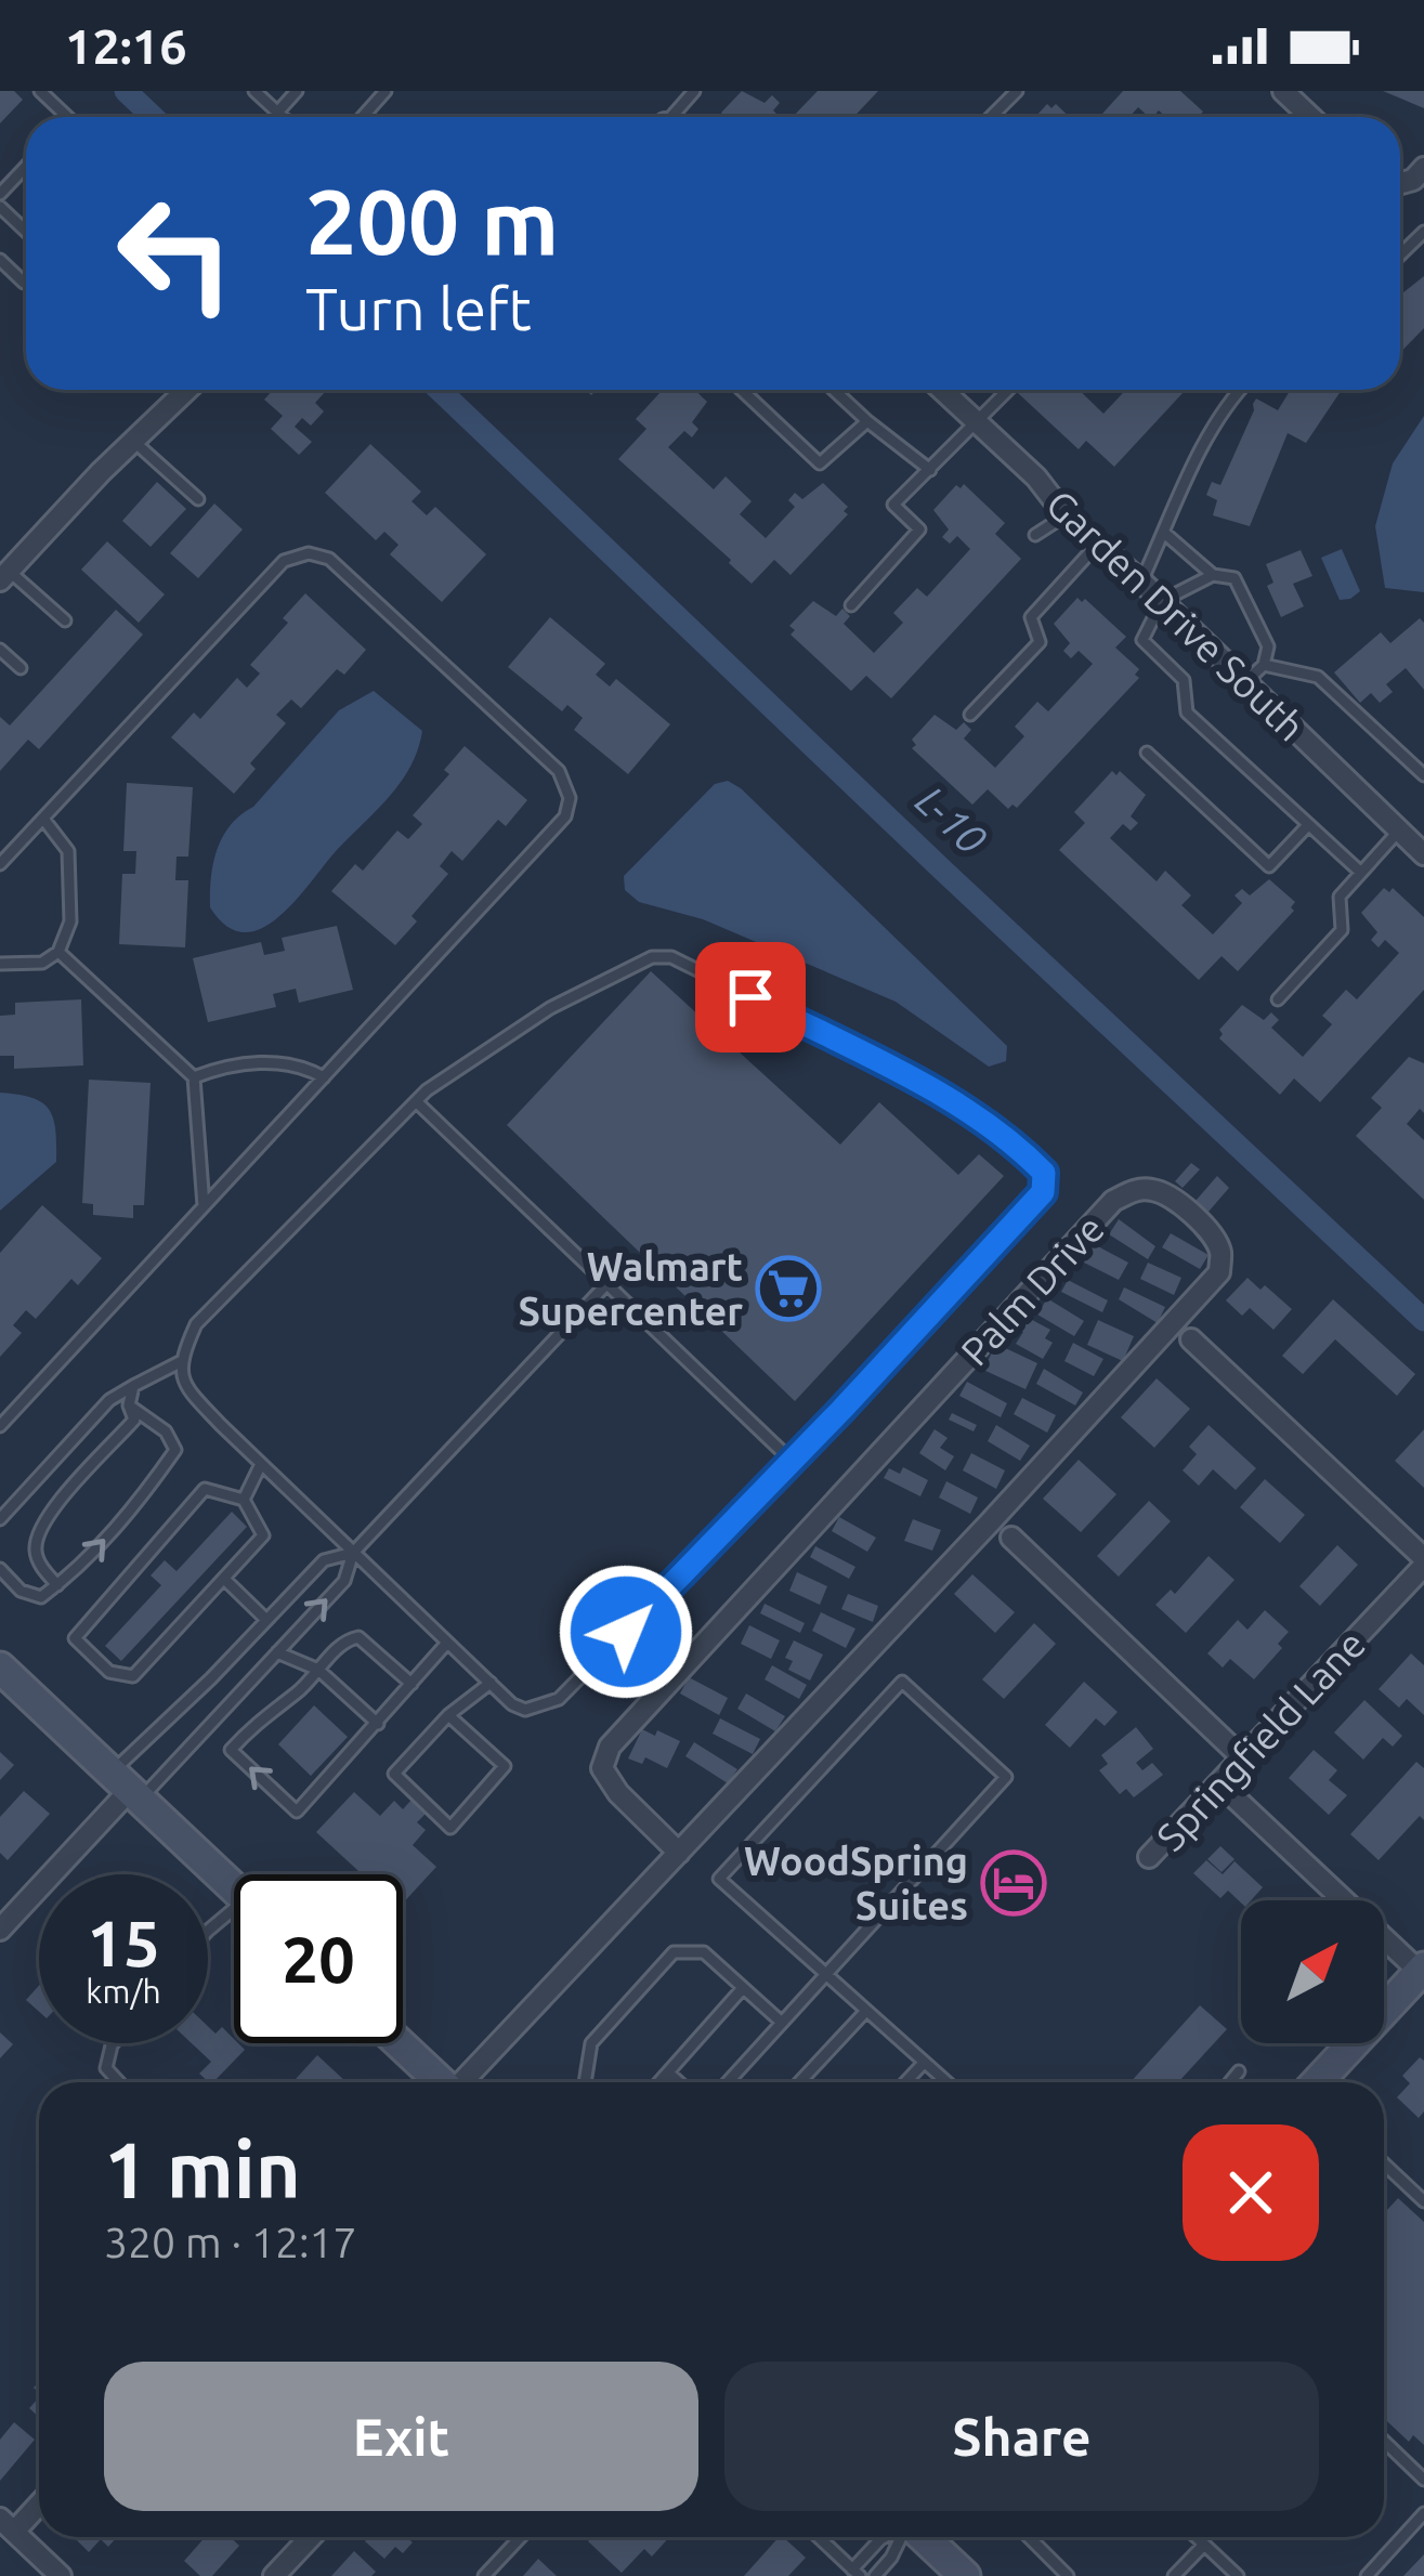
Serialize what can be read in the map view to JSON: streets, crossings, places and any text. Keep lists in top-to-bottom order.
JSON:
{
  "streets": {
    "street": ["Garden Drive South", "Palm Drive", "Springfield Lane"]
  },
  "water": ["L-10"],
  "places": {
    "supermarket": ["Walmart Supercenter"],
    "hotel": ["WoodSpring Suites"]
  },
  "north": "top right",
  "page": {
    "status": "12:16",
    "turn": ["200 m", "Turn left"],
    "speed": "15 km/h",
    "limit": "20",
    "heading": ["1 min", "320 m · 12:17"],
    "buttons": ["Exit", "Share"]
  }
}
